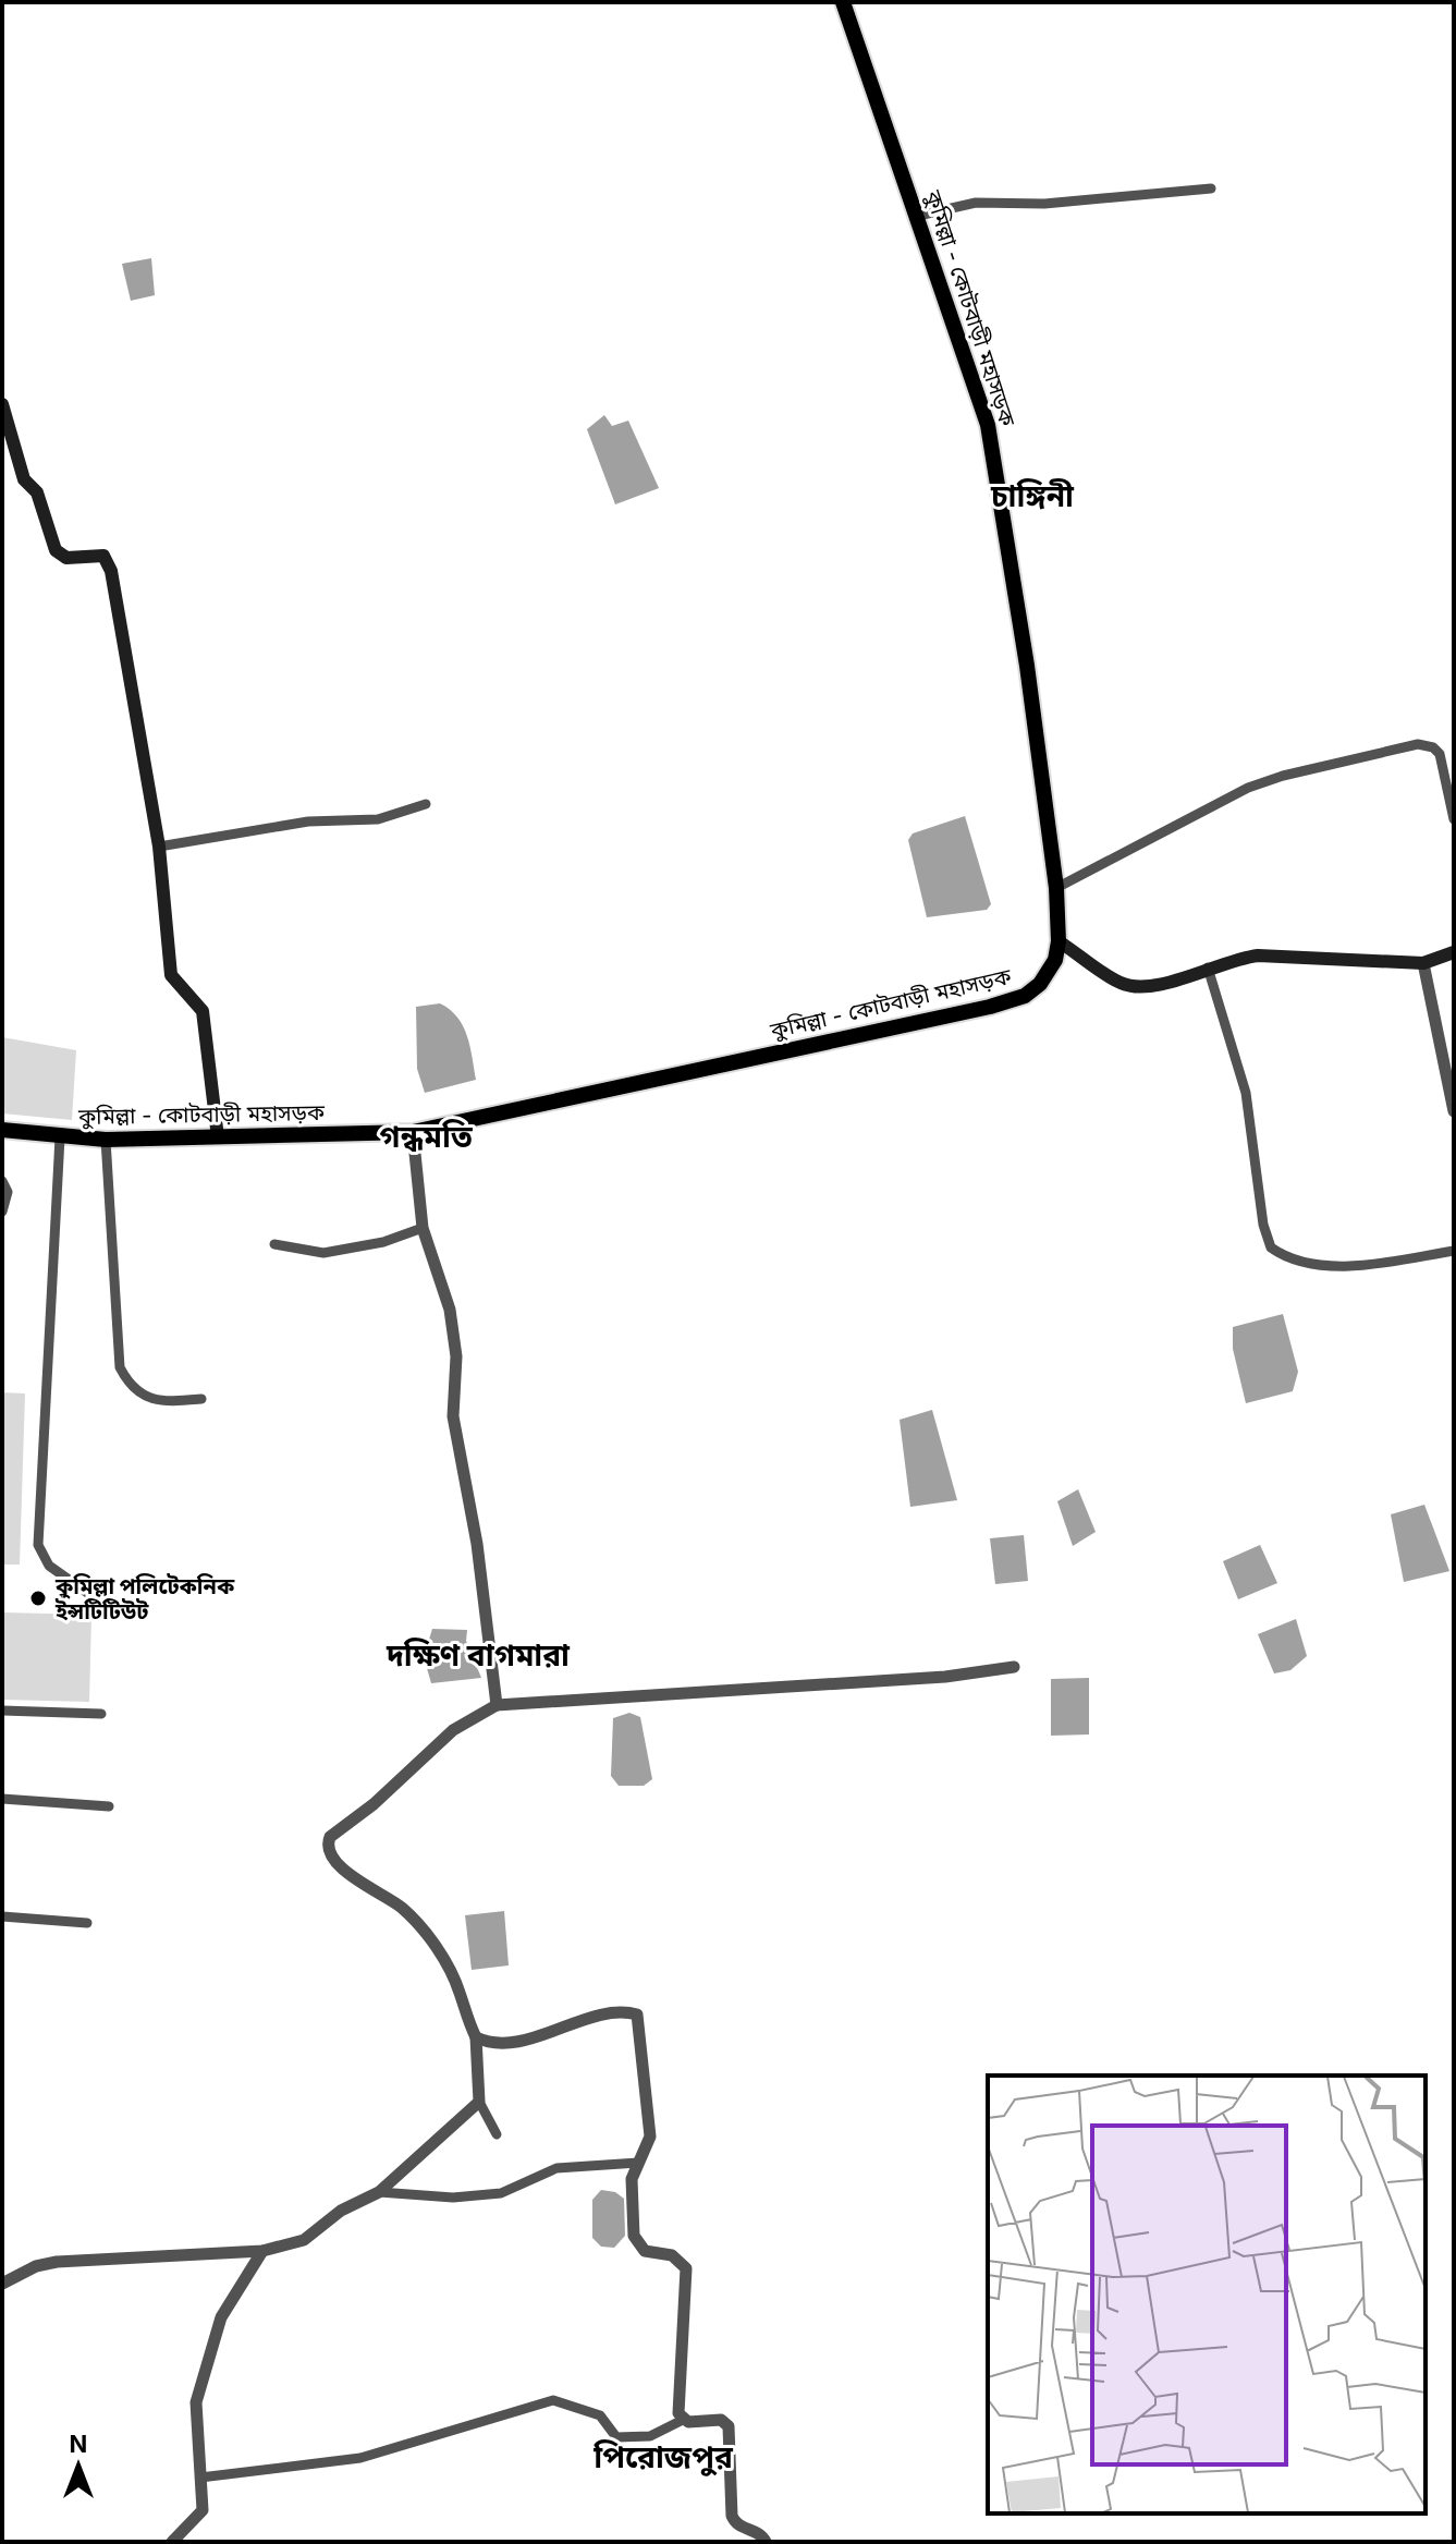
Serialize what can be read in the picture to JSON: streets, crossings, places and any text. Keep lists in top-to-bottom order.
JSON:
{
  "streets": {
    "main road": ["কুমিল্লা - কোটবাড়ী মহাসড়ক"]
  },
  "districts": [
    "চাঙ্গিনী",
    "গন্ধমতি",
    "দক্ষিণ বাগমারা",
    "পিরোজপুর"
  ],
  "places": ["কুমিল্লা পলিটেকনিক ইন্সটিটিউট"],
  "north": "top"
}
